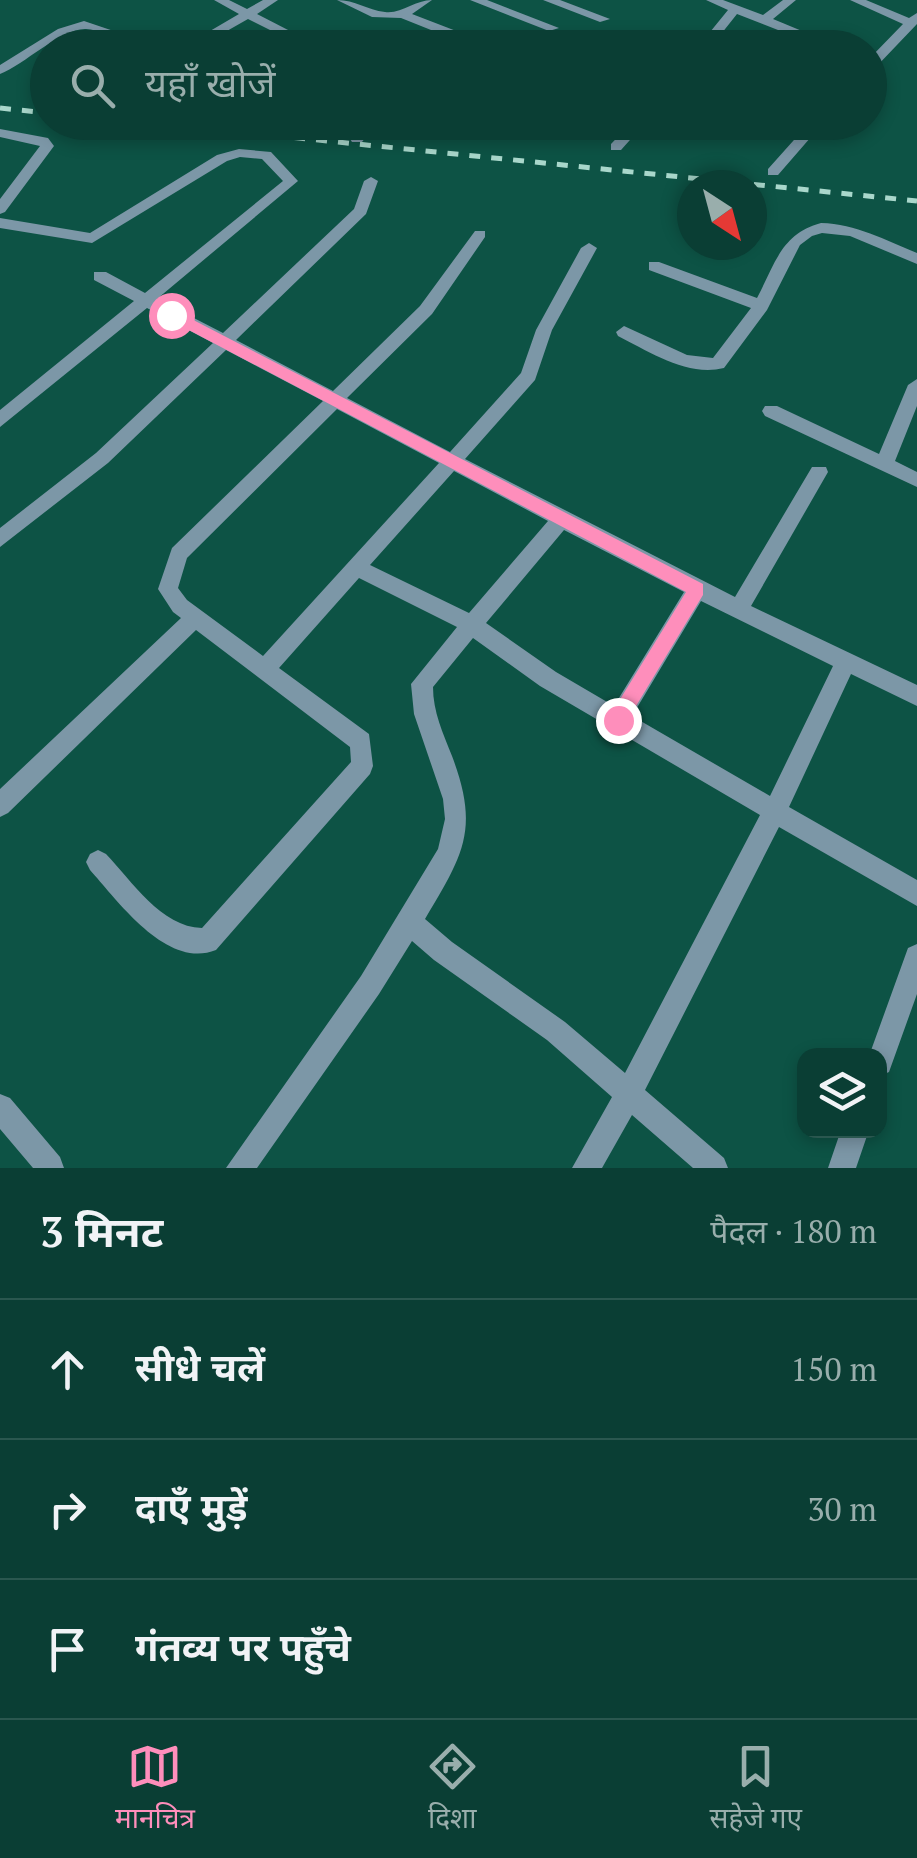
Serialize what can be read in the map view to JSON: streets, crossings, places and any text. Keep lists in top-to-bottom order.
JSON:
{
  "north": "bottom right",
  "page": {
    "search": "यहाँ खोजें",
    "heading": ["3 मिनट", "पैदल · 180 m"],
    "list": [
      ["सीधे चलें", "150 m"],
      ["दाएँ मुड़ें", "30 m"],
      "गंतव्य पर पहुँचे"
    ],
    "nav": ["मानचित्र", "दिशा", "सहेजे गए"]
  }
}
